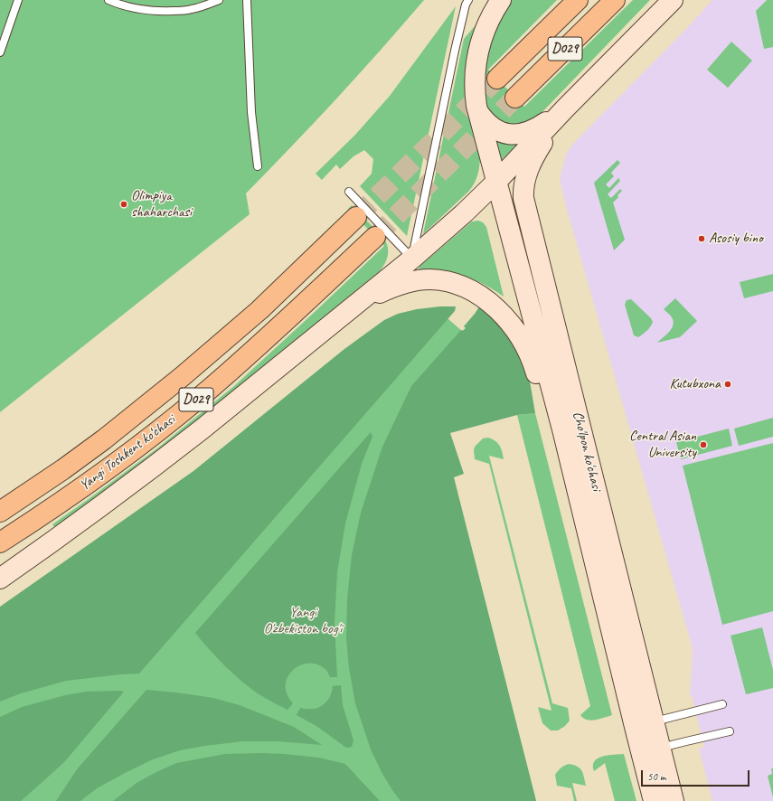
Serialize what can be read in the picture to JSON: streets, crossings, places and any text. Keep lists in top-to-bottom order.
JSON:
{
  "streets": {
    "highway": ["D029", "Yangi Toshkent ko‘chasi"],
    "main road": ["Cho'lpon ko'chasi"]
  },
  "parks": ["Yangi O'zbekiston bog'i"],
  "places": [
    "Olimpiya shaharchasi",
    "Asosiy bino",
    "Kutubxona",
    "Central Asian University"
  ],
  "scale_bar": "50 m"
}
